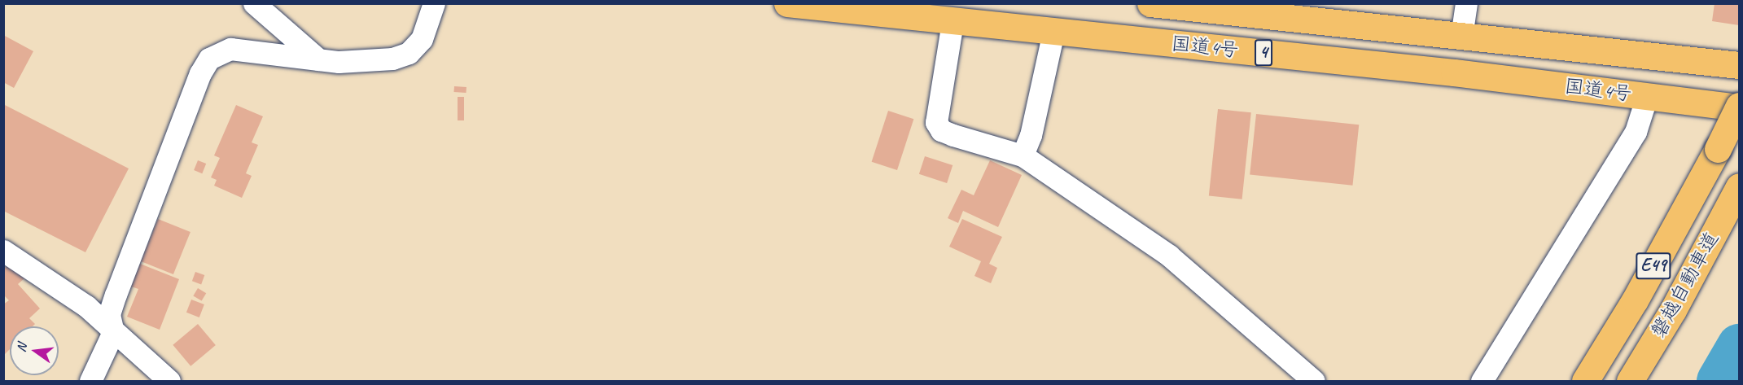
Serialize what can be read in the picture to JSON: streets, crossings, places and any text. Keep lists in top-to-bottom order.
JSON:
{
  "streets": {
    "highway": [
      "国道4号",
      "4",
      "E49",
      "磐越自動車道"
    ]
  },
  "crossings": [
    ["国道4号", "磐越自動車道"]
  ],
  "north": "left"
}
